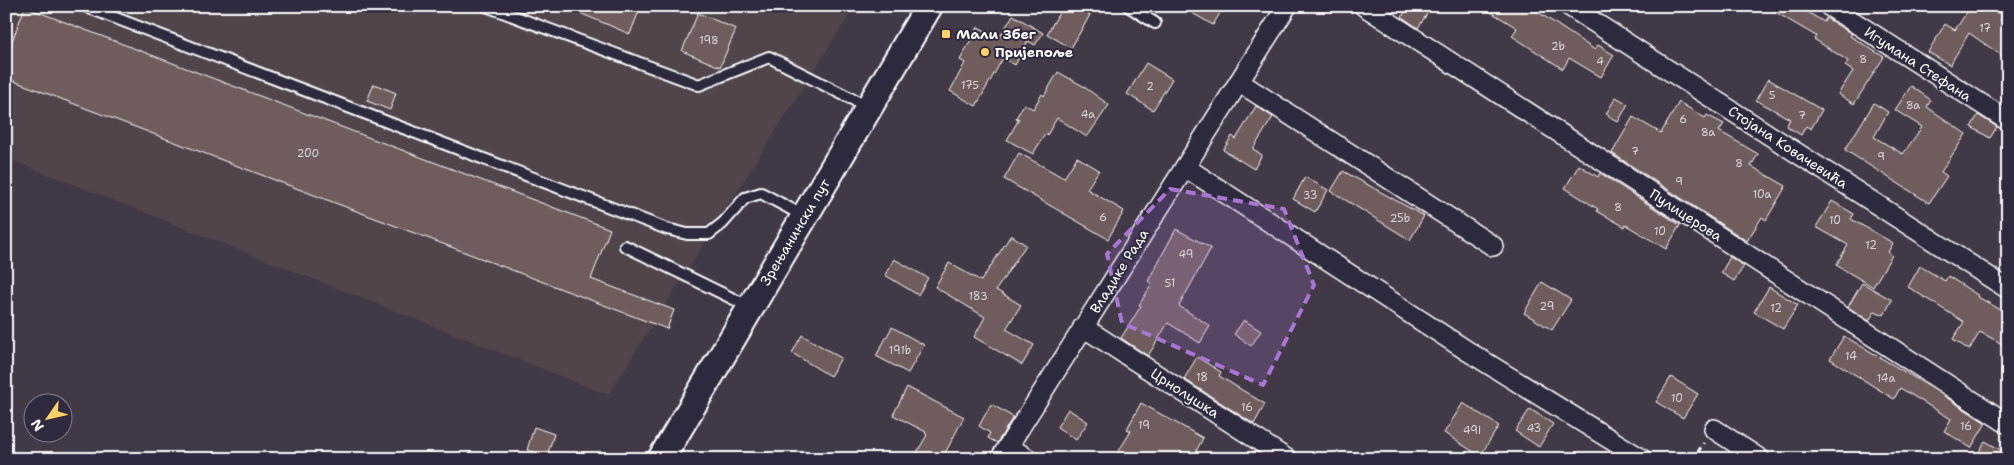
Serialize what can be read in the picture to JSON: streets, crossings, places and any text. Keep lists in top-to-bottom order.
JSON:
{
  "streets": {
    "main road": ["Зрењанински пут"],
    "street": [
      "Игумана Стефана",
      "Стојана Ковачевића",
      "Пулицерова",
      "Владике Рада",
      "Црнолушка"
    ]
  },
  "crossings": [
    ["Владике Рада", "Црнолушка"]
  ],
  "places": {
    "transit": ["Мали Збег"],
    "other": ["Пријепоље"]
  },
  "house_numbers": [
    "17",
    "198",
    "2b",
    "8",
    "4",
    "175",
    "2",
    "5",
    "8a",
    "4a",
    "7",
    "6",
    "8a",
    "7",
    "200",
    "9",
    "8",
    "9",
    "10a",
    "33",
    "8",
    "6",
    "25b",
    "10",
    "10",
    "12",
    "49",
    "51",
    "183",
    "29",
    "12",
    "191b",
    "14",
    "18",
    "14a",
    "10",
    "16",
    "19",
    "16",
    "43",
    "49i"
  ],
  "north": "bottom left"
}
